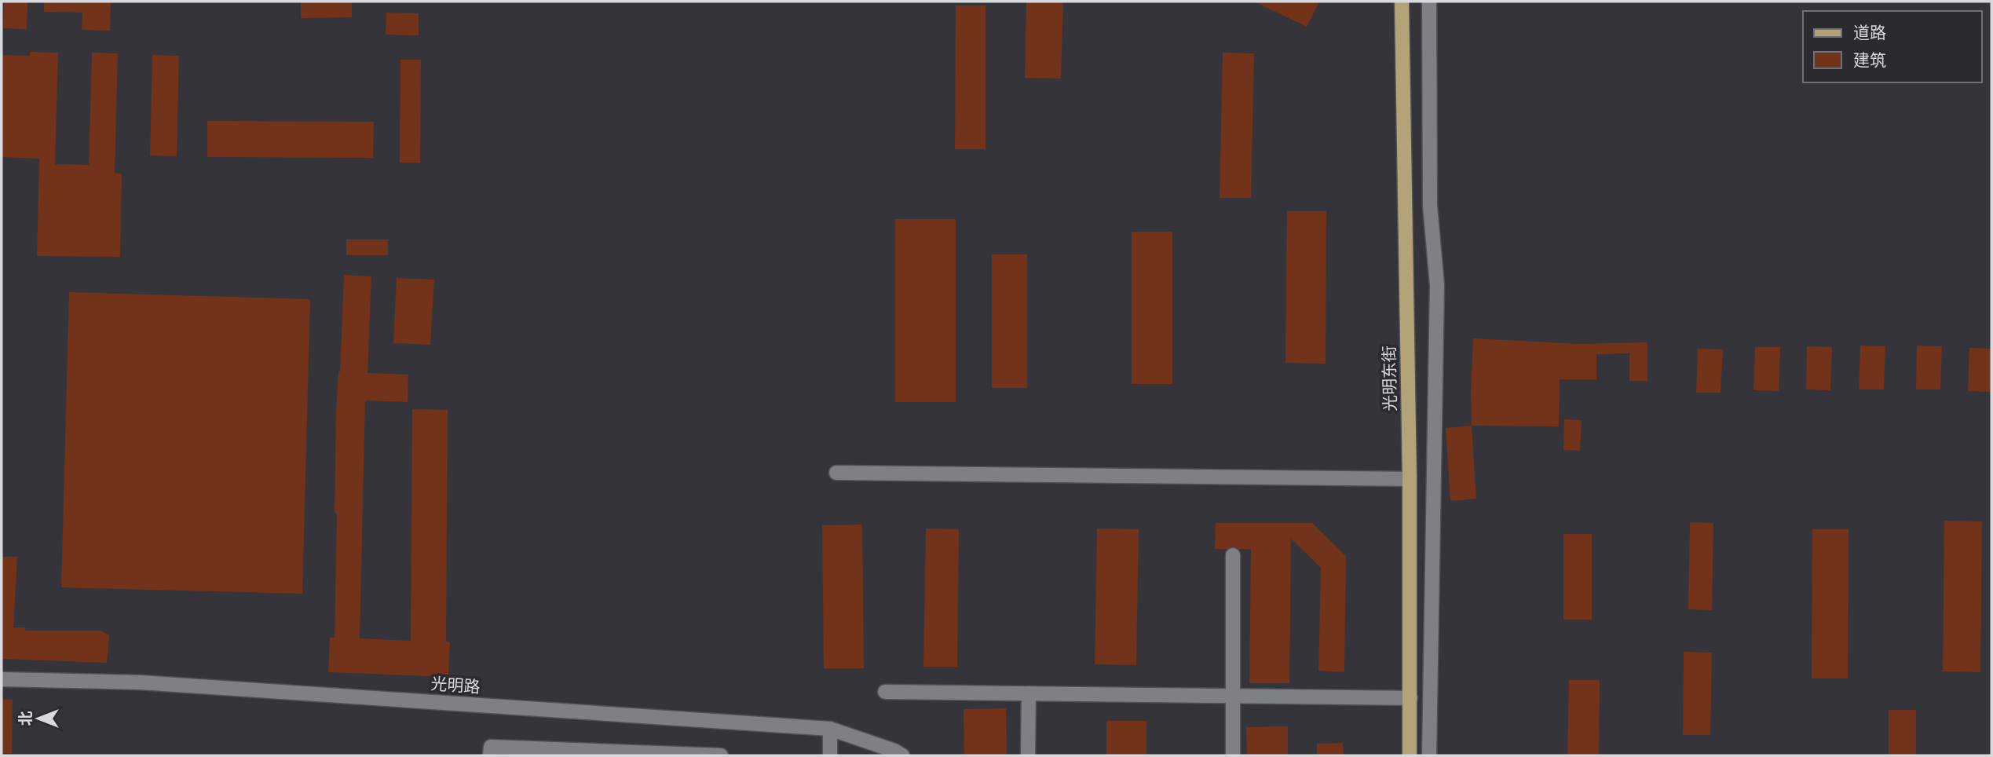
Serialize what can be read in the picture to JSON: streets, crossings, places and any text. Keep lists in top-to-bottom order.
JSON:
{
  "streets": {
    "main road": ["光明东街"],
    "street": ["光明路"]
  },
  "legend": ["道路", "建筑"],
  "north": "left"
}
